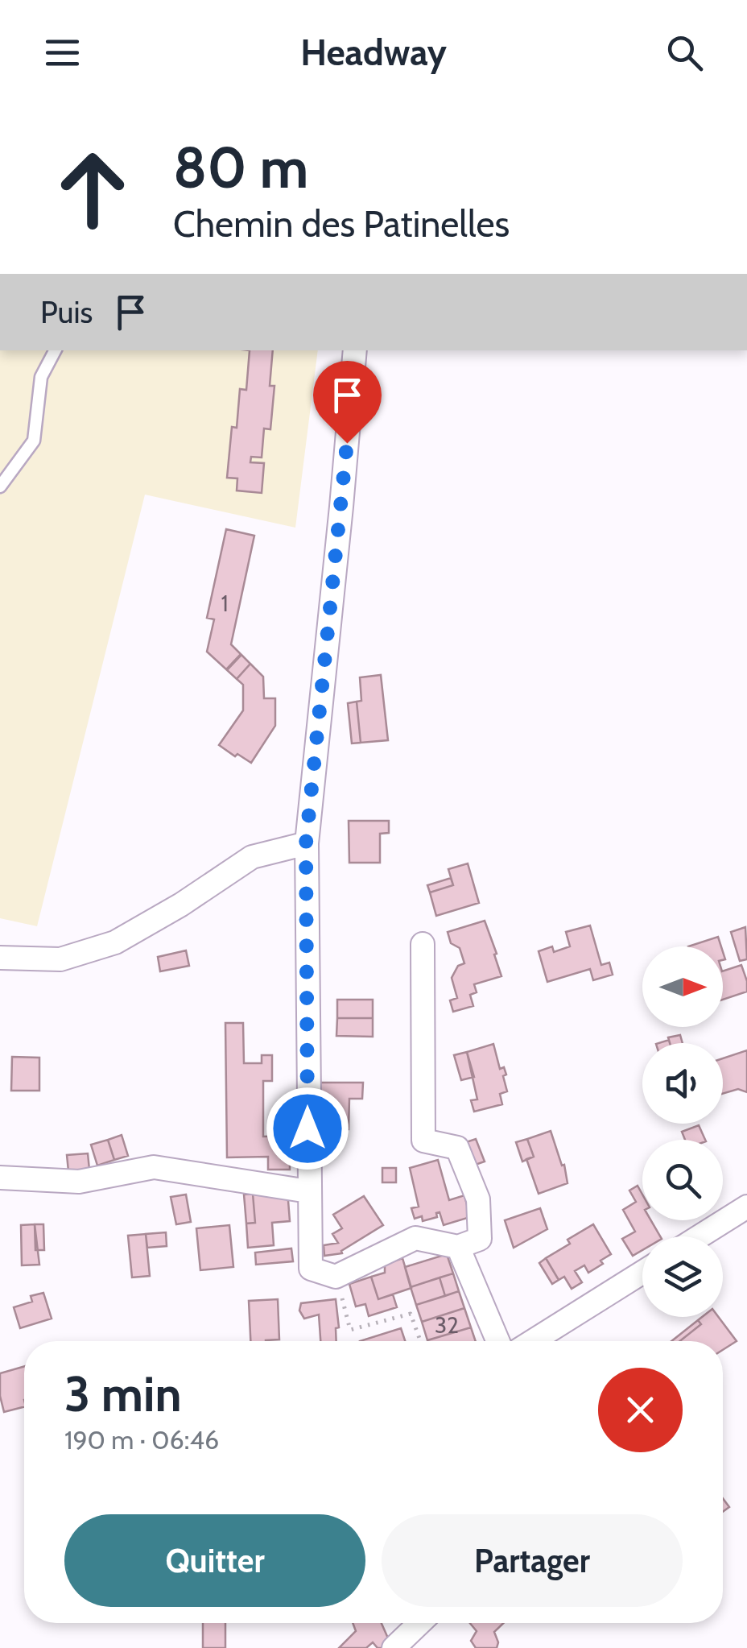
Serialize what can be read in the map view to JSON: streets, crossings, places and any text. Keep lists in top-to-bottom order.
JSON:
{
  "house_numbers": ["1", "32"],
  "north": "right",
  "page": {
    "header": "Headway",
    "turn": ["80 m", "Chemin des Patinelles"],
    "then": "Puis",
    "heading": ["3 min", "190 m · 06:46"],
    "buttons": ["Quitter", "Partager"]
  }
}
